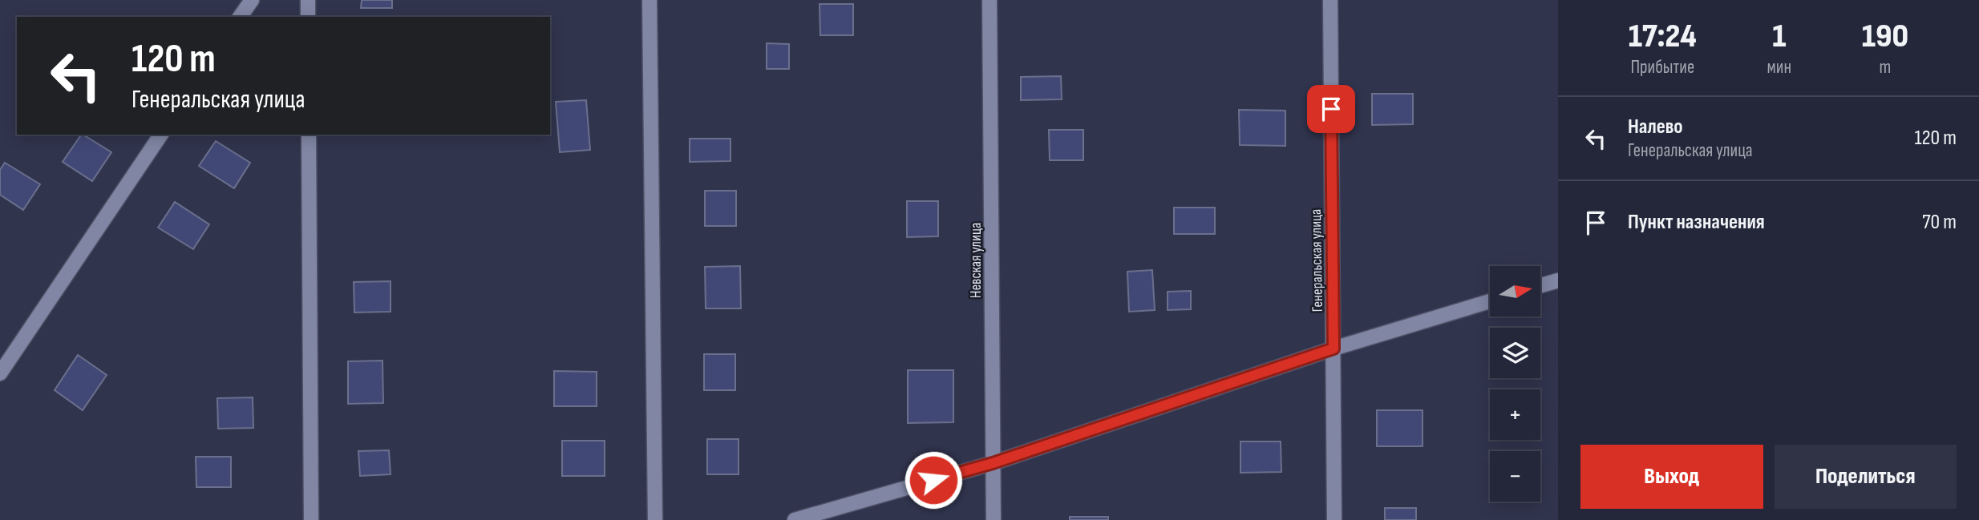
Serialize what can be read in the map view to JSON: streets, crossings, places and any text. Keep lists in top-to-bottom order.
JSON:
{
  "streets": {
    "street": ["Невская улица", "Генеральская улица"]
  },
  "north": "right",
  "page": {
    "eta": [
      "17:24",
      "Прибытие",
      "1",
      "мин",
      "190",
      "m"
    ],
    "turn": ["120 m", "Генеральская улица"],
    "list": [
      {
        "name": "Налево",
        "note": "Генеральская улица",
        "value": "120 m"
      },
      {
        "name": "Пункт назначения",
        "value": "70 m"
      }
    ],
    "map_buttons": ["+", "−"],
    "buttons": ["Выход", "Поделиться"]
  }
}
